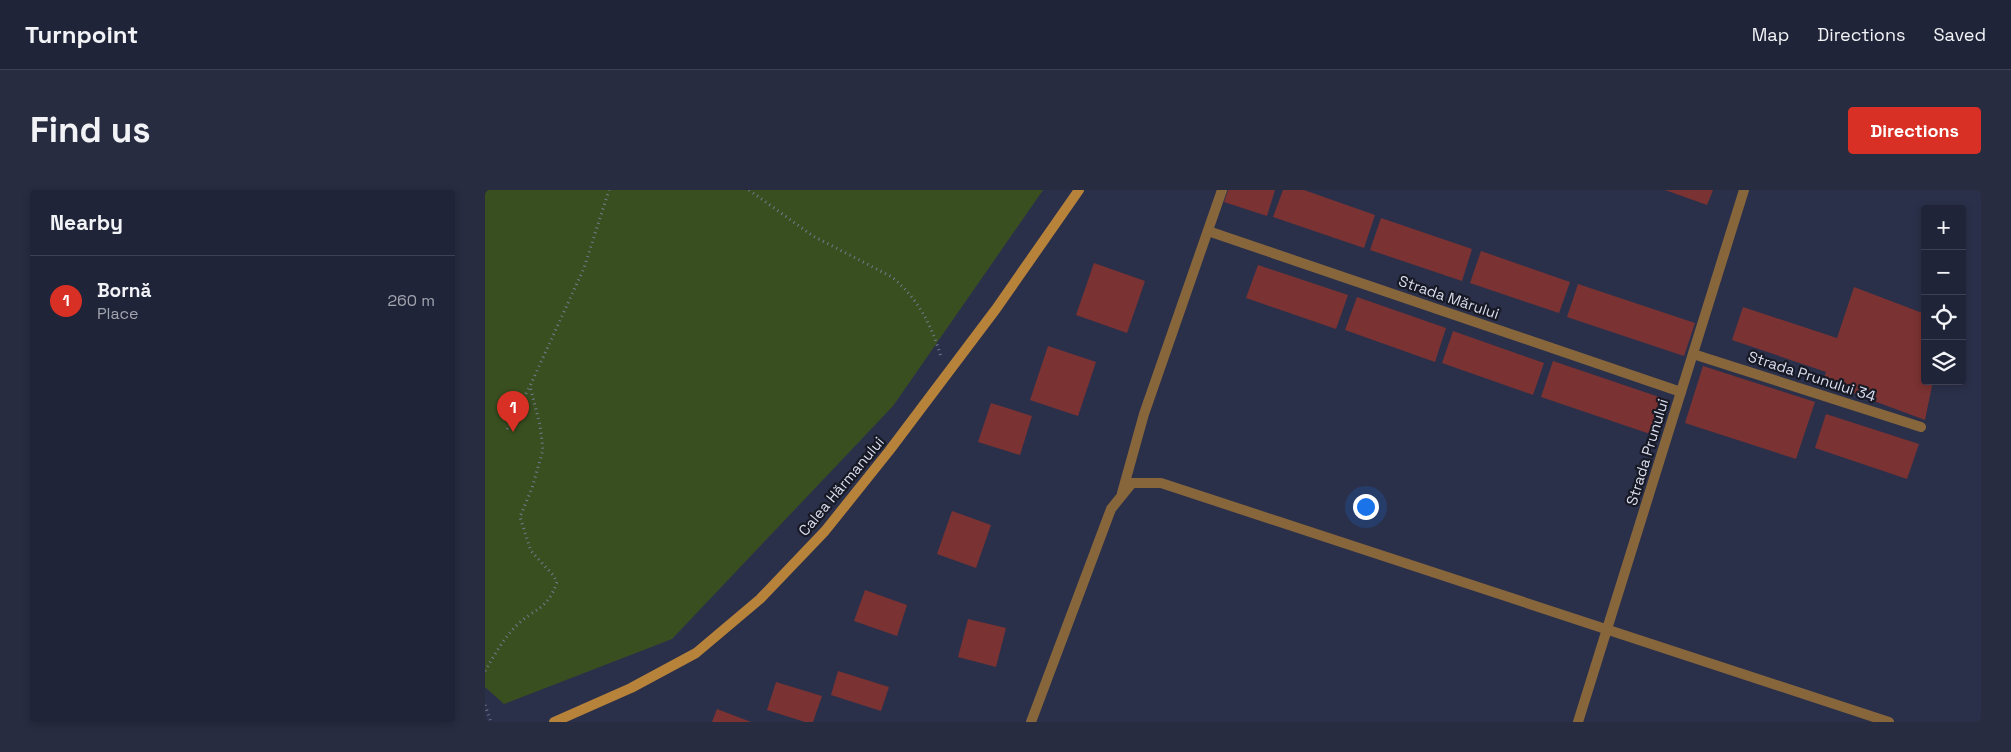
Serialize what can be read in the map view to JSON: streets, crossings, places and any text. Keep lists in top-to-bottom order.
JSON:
{
  "streets": {
    "main road": ["Calea Hărmanului"],
    "street": ["Strada Mărului", "Strada Prunului 34", "Strada Prunului"]
  },
  "crossings": [
    ["Strada Mărului", "Strada Prunului"],
    ["Strada Prunului 34", "Strada Prunului"]
  ],
  "page": {
    "header": "Turnpoint",
    "nav": ["Map", "Directions", "Saved"],
    "buttons": "Directions",
    "title": "Find us",
    "heading": "Nearby",
    "map_buttons": ["+", "−"],
    "list": [
      {
        "mark": "1",
        "name": "Bornă",
        "note": "Place",
        "value": "260 m"
      }
    ],
    "pins": "1"
  }
}
